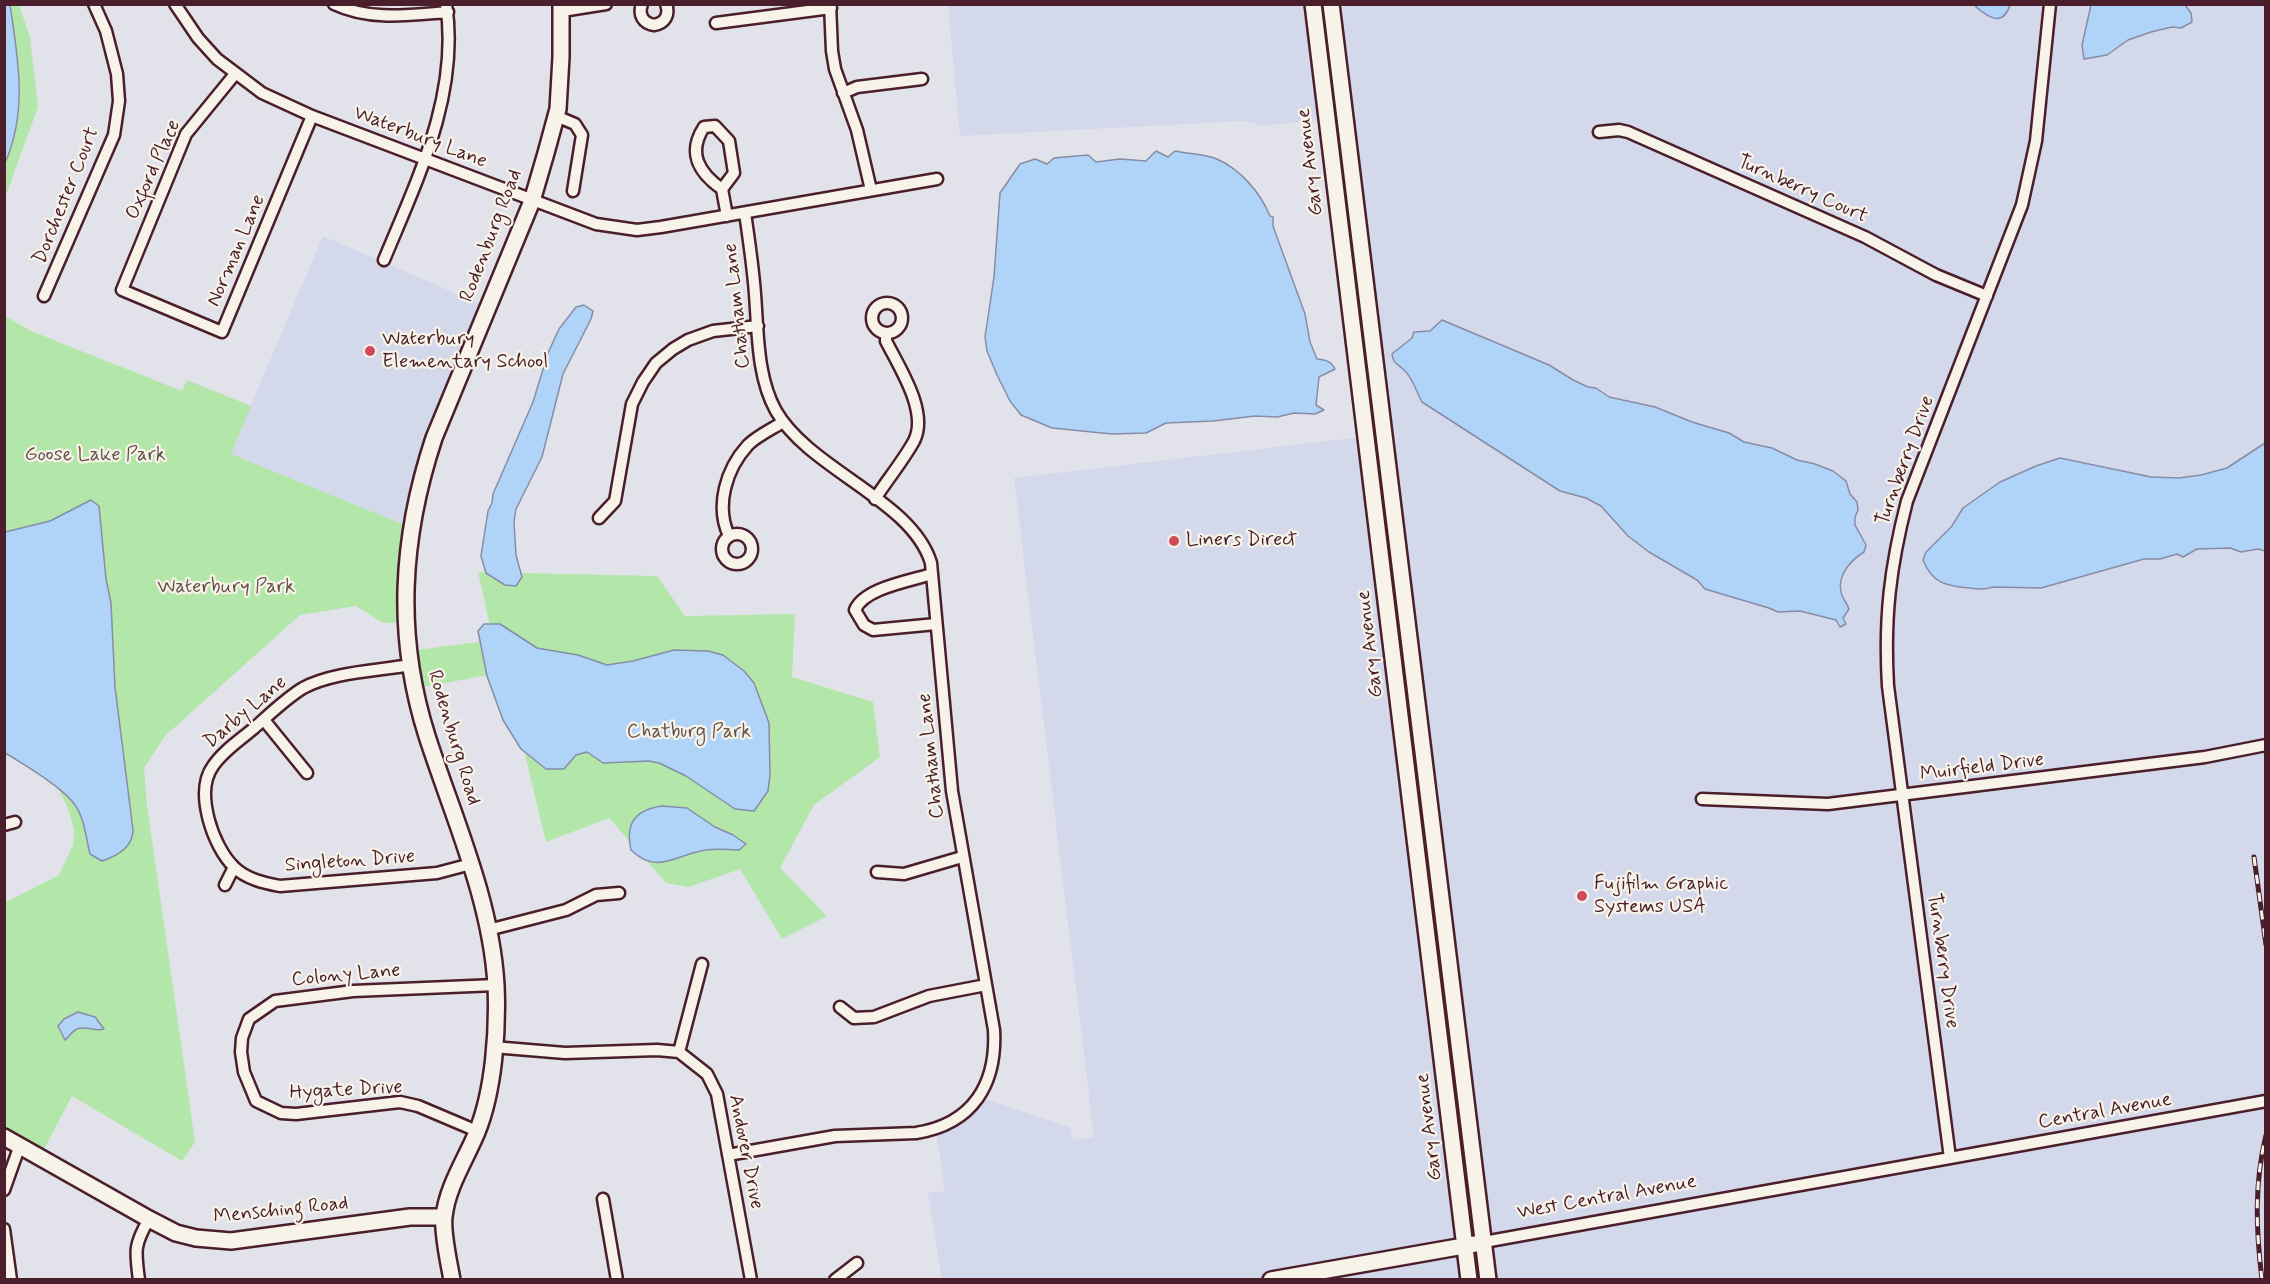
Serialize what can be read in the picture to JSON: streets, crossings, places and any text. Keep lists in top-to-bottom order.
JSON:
{
  "streets": {
    "main road": [
      "Gary Avenue",
      "Rodenburg Road",
      "West Central Avenue",
      "Mensching Road"
    ],
    "street": [
      "Waterbury Lane",
      "Oxford Place",
      "Turnberry Court",
      "Dorchester Court",
      "Norman Lane",
      "Chatham Lane",
      "Turnberry Drive",
      "Darby Lane",
      "Muirfield Drive",
      "Singleton Drive",
      "Colony Lane",
      "Hygate Drive",
      "Central Avenue",
      "Andover Drive"
    ]
  },
  "crossings": [
    ["Waterbury Lane", "Oxford Place"],
    ["Waterbury Lane", "Rodenburg Road"],
    ["Waterbury Lane", "Norman Lane"],
    ["Waterbury Lane", "Chatham Lane"],
    ["Gary Avenue", "West Central Avenue"],
    ["Oxford Place", "Norman Lane"],
    ["Turnberry Court", "Turnberry Drive"],
    ["Rodenburg Road", "Darby Lane"],
    ["Rodenburg Road", "Singleton Drive"],
    ["Rodenburg Road", "Colony Lane"],
    ["Rodenburg Road", "Hygate Drive"],
    ["Rodenburg Road", "Mensching Road"],
    ["Chatham Lane", "Andover Drive"],
    ["Turnberry Drive", "Muirfield Drive"],
    ["Turnberry Drive", "Central Avenue"],
    ["Turnberry Drive", "West Central Avenue"],
    ["Darby Lane", "Singleton Drive"],
    ["Colony Lane", "Hygate Drive"],
    ["Central Avenue", "West Central Avenue"]
  ],
  "parks": ["Goose Lake Park", "Waterbury Park", "Chatburg Park"],
  "places": ["Waterbury Elementary School", "Liners Direct", "Fujifilm Graphic Systems USA"]
}
